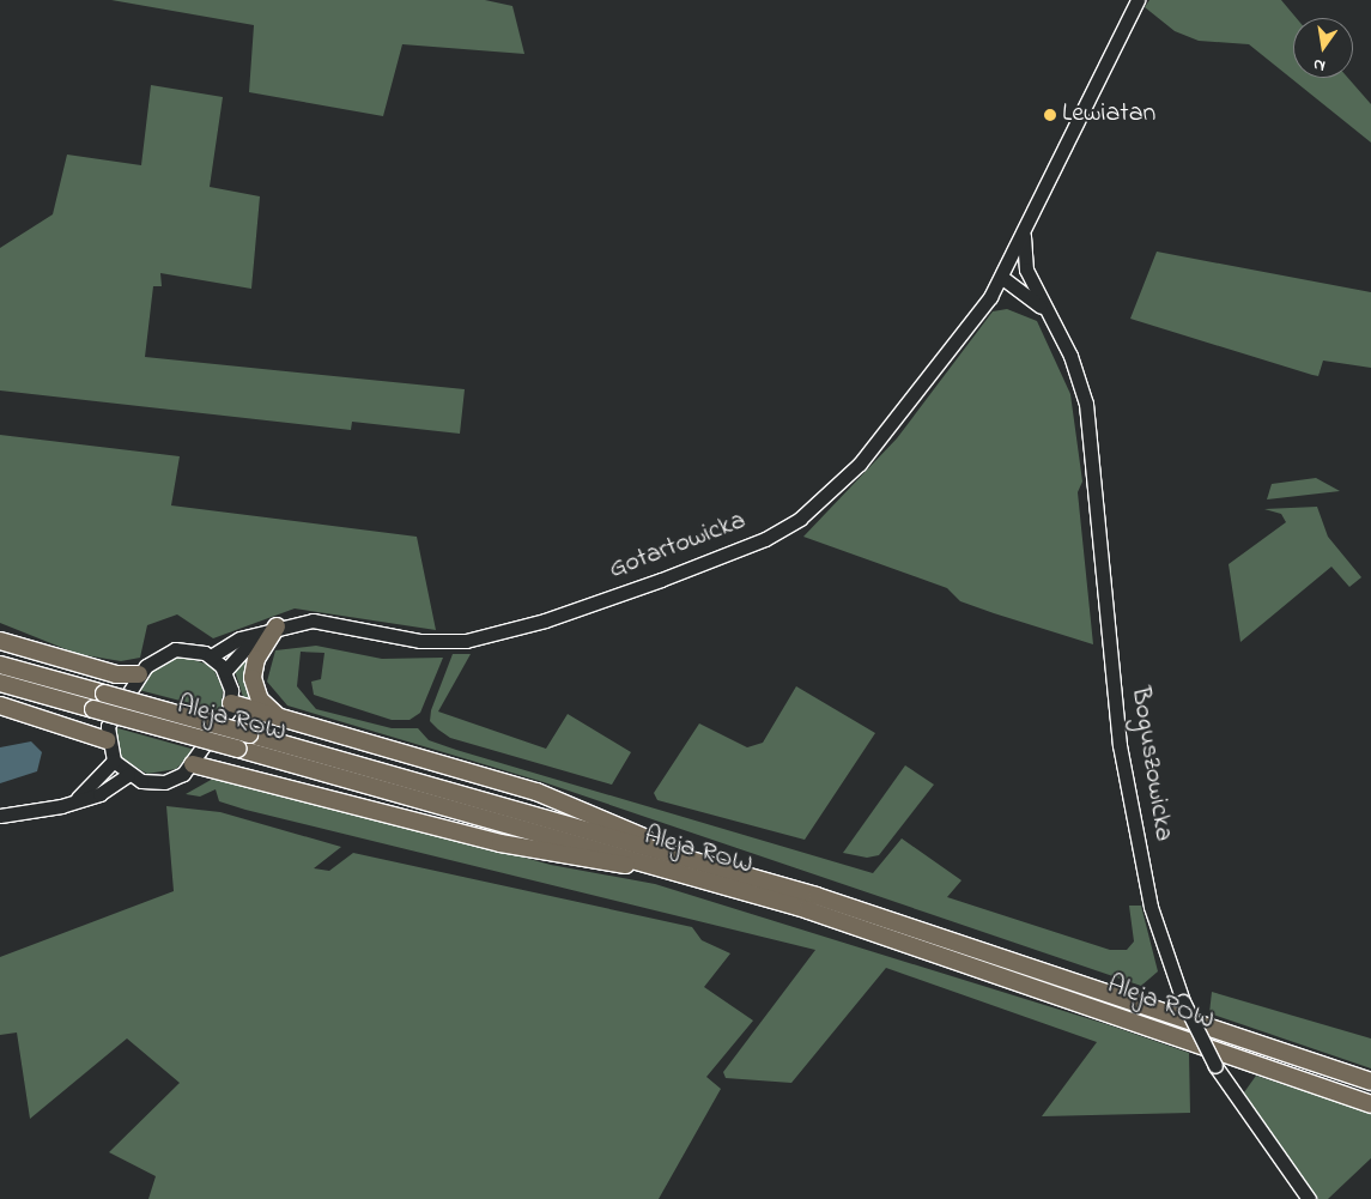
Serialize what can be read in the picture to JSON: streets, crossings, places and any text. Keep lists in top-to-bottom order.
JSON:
{
  "streets": {
    "main road": ["Aleja ROW"],
    "street": ["Gotartowicka", "Boguszowicka"]
  },
  "crossings": [
    ["Gotartowicka", "Boguszowicka"]
  ],
  "places": ["Lewiatan"],
  "north": "bottom"
}
